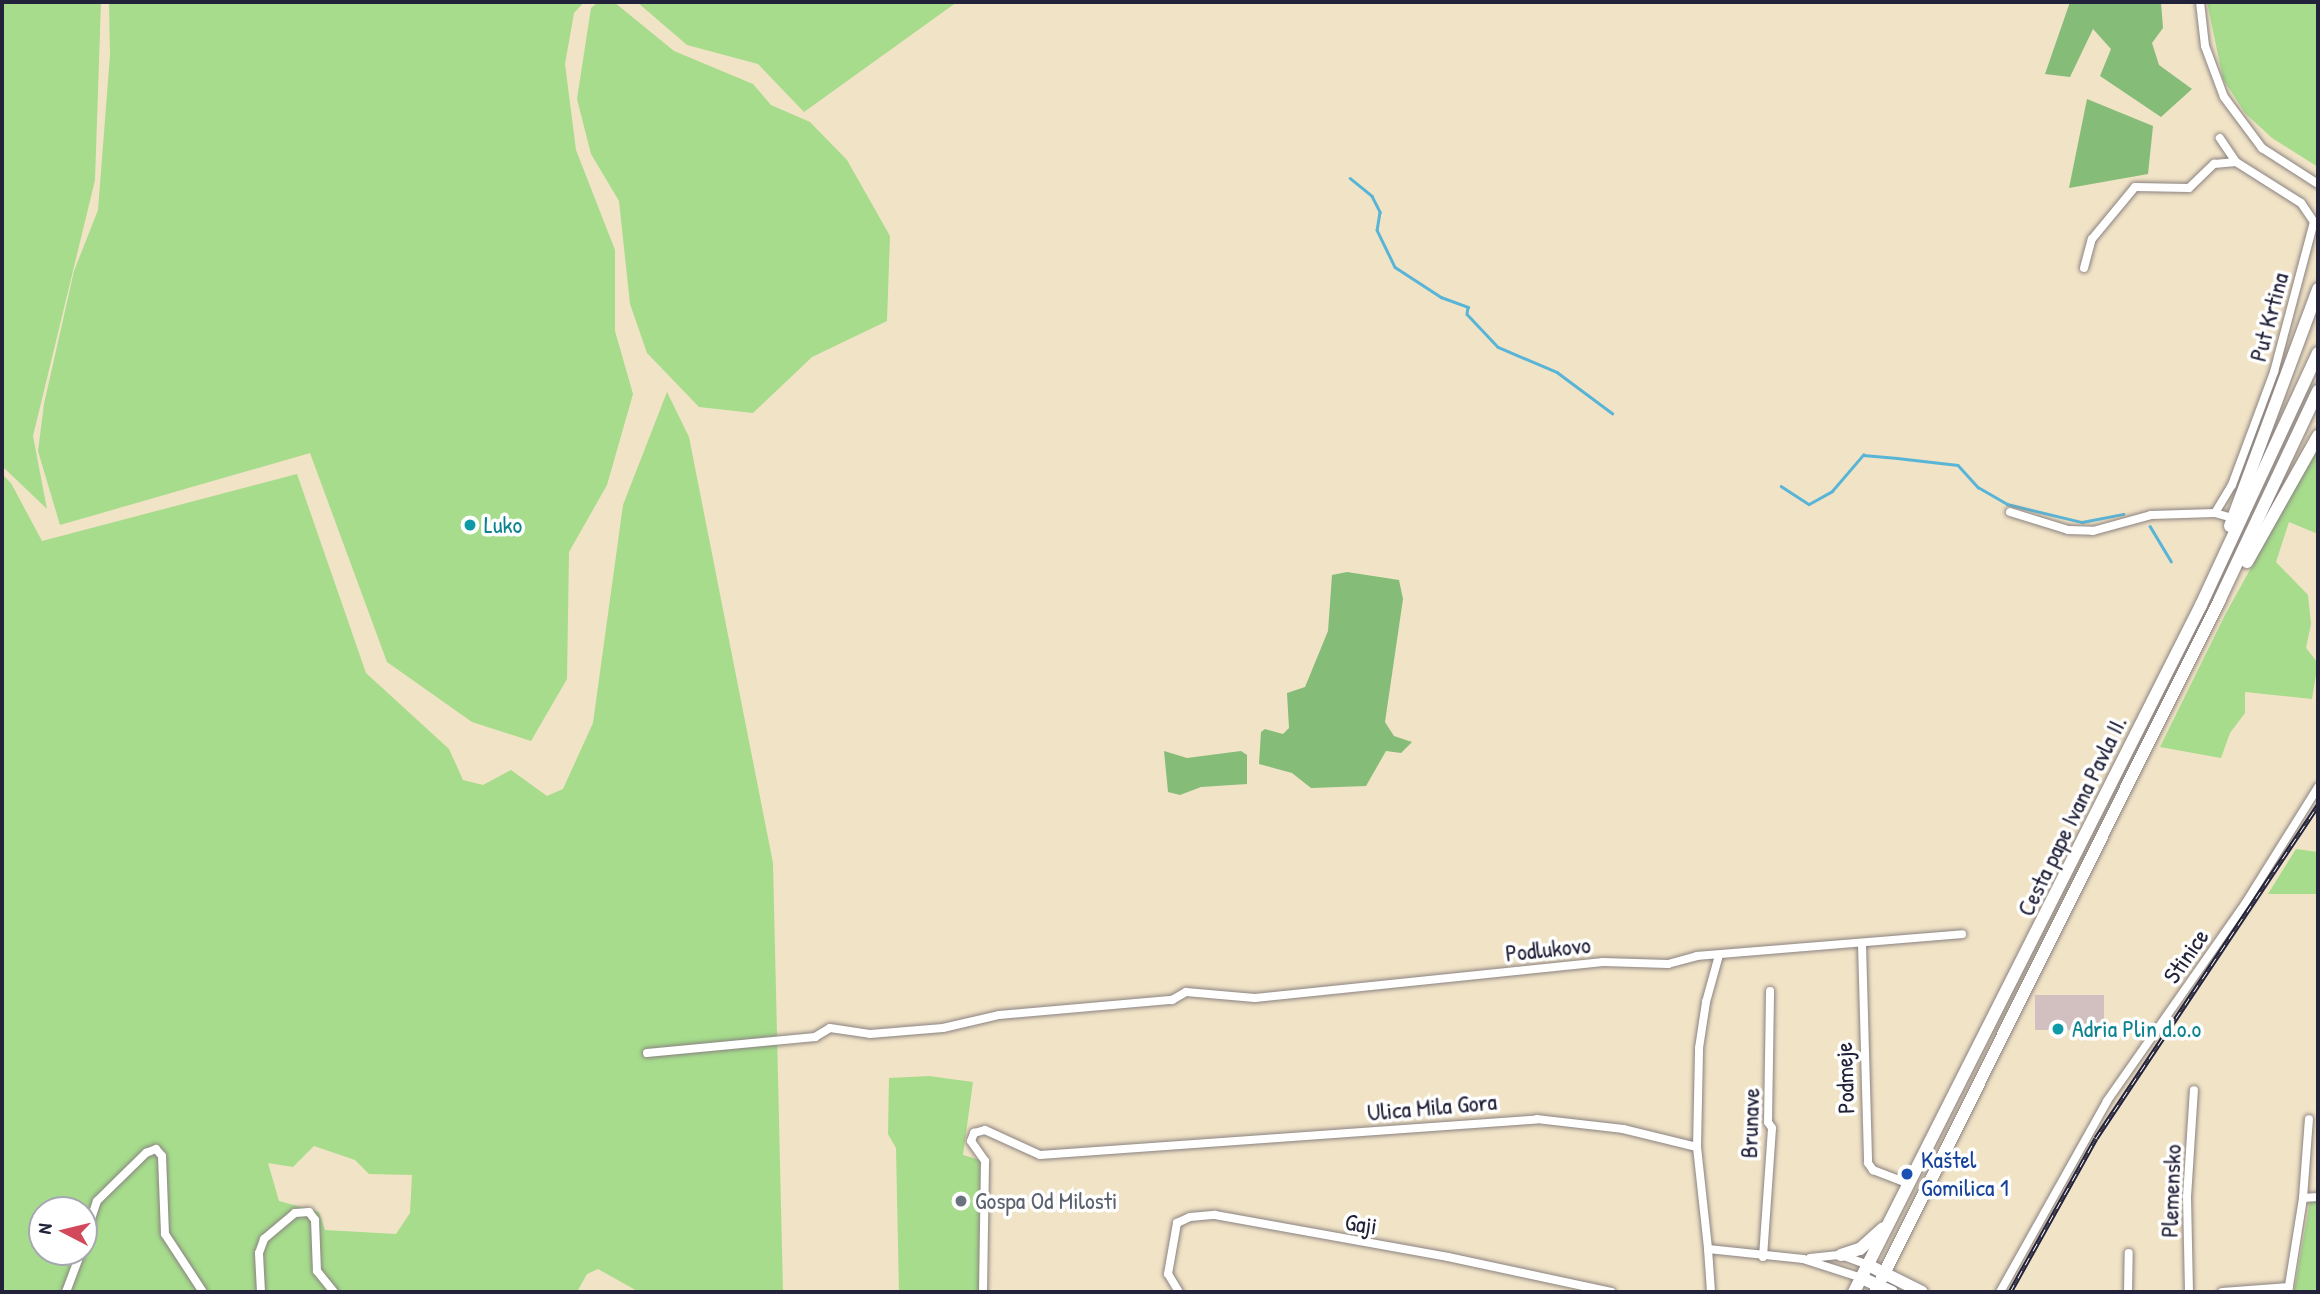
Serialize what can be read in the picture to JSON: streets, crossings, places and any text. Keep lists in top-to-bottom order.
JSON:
{
  "streets": {
    "main road": ["Cesta pape Ivana Pavla II."],
    "street": [
      "Put Krtina",
      "Podlukovo",
      "Stinice",
      "Podmeje",
      "Ulica Mila Gora",
      "Brunave",
      "Plemensko",
      "Gaji"
    ]
  },
  "crossings": [
    ["Cesta pape Ivana Pavla II.", "Podmeje"],
    ["Podlukovo", "Podmeje"]
  ],
  "places": [
    "Luko",
    "Adria Plin d.o.o",
    "Kaštel Gomilica 1",
    "Gospa Od Milosti"
  ],
  "north": "left"
}
